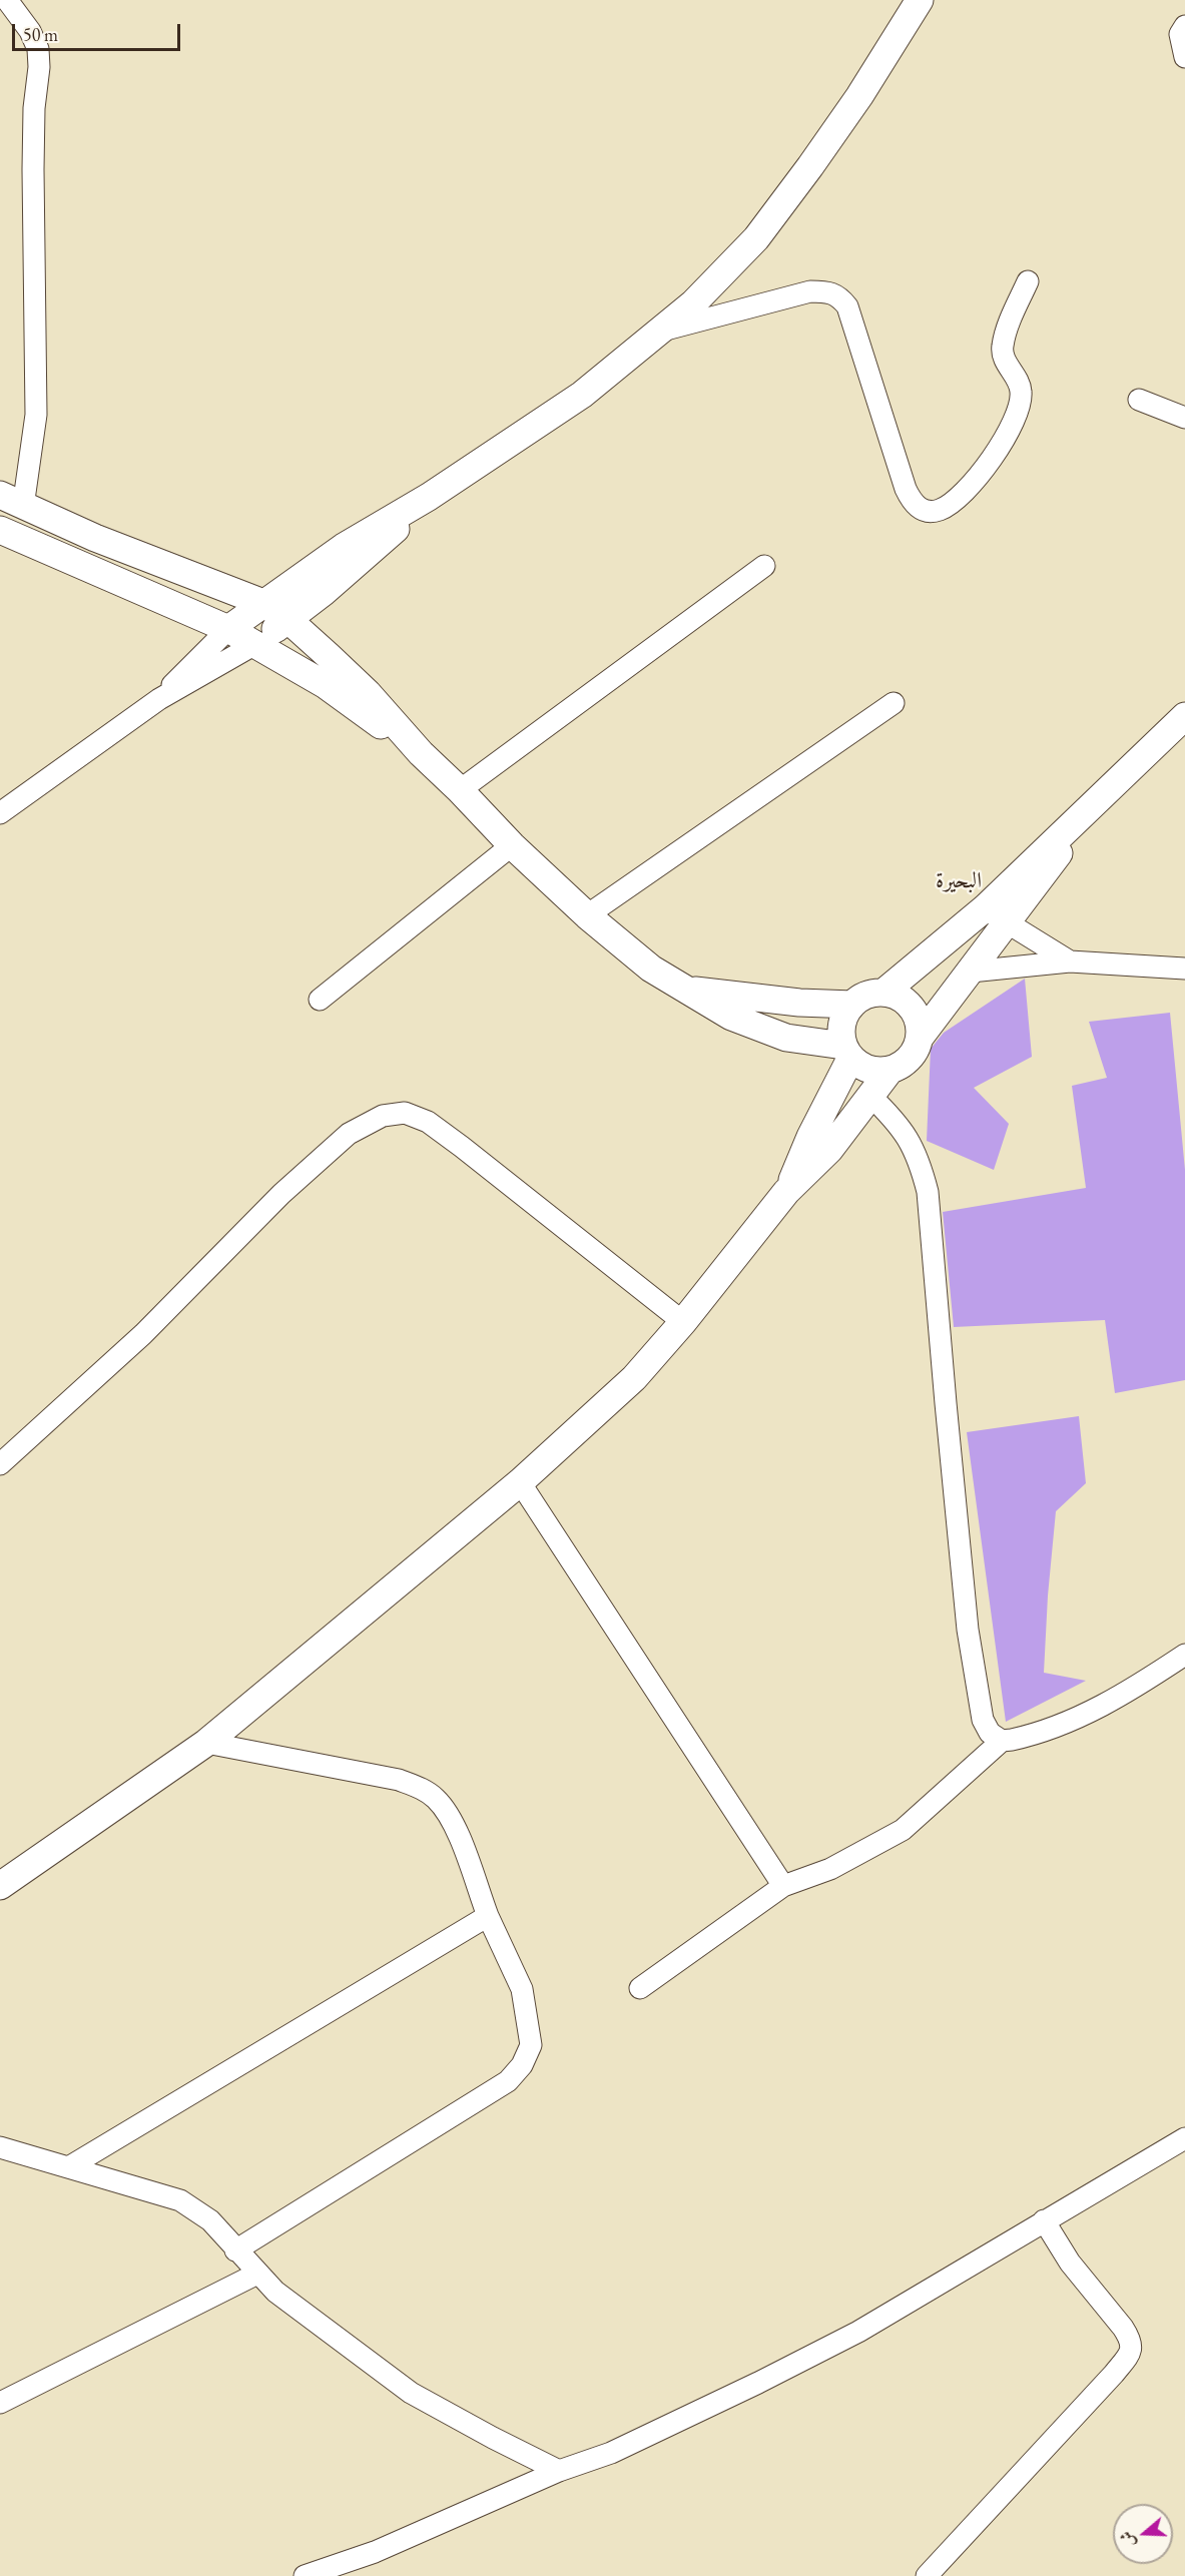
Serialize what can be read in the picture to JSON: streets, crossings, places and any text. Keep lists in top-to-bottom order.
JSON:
{
  "districts": ["البحيرة"],
  "scale_bar": "50 m",
  "north": "left"
}
